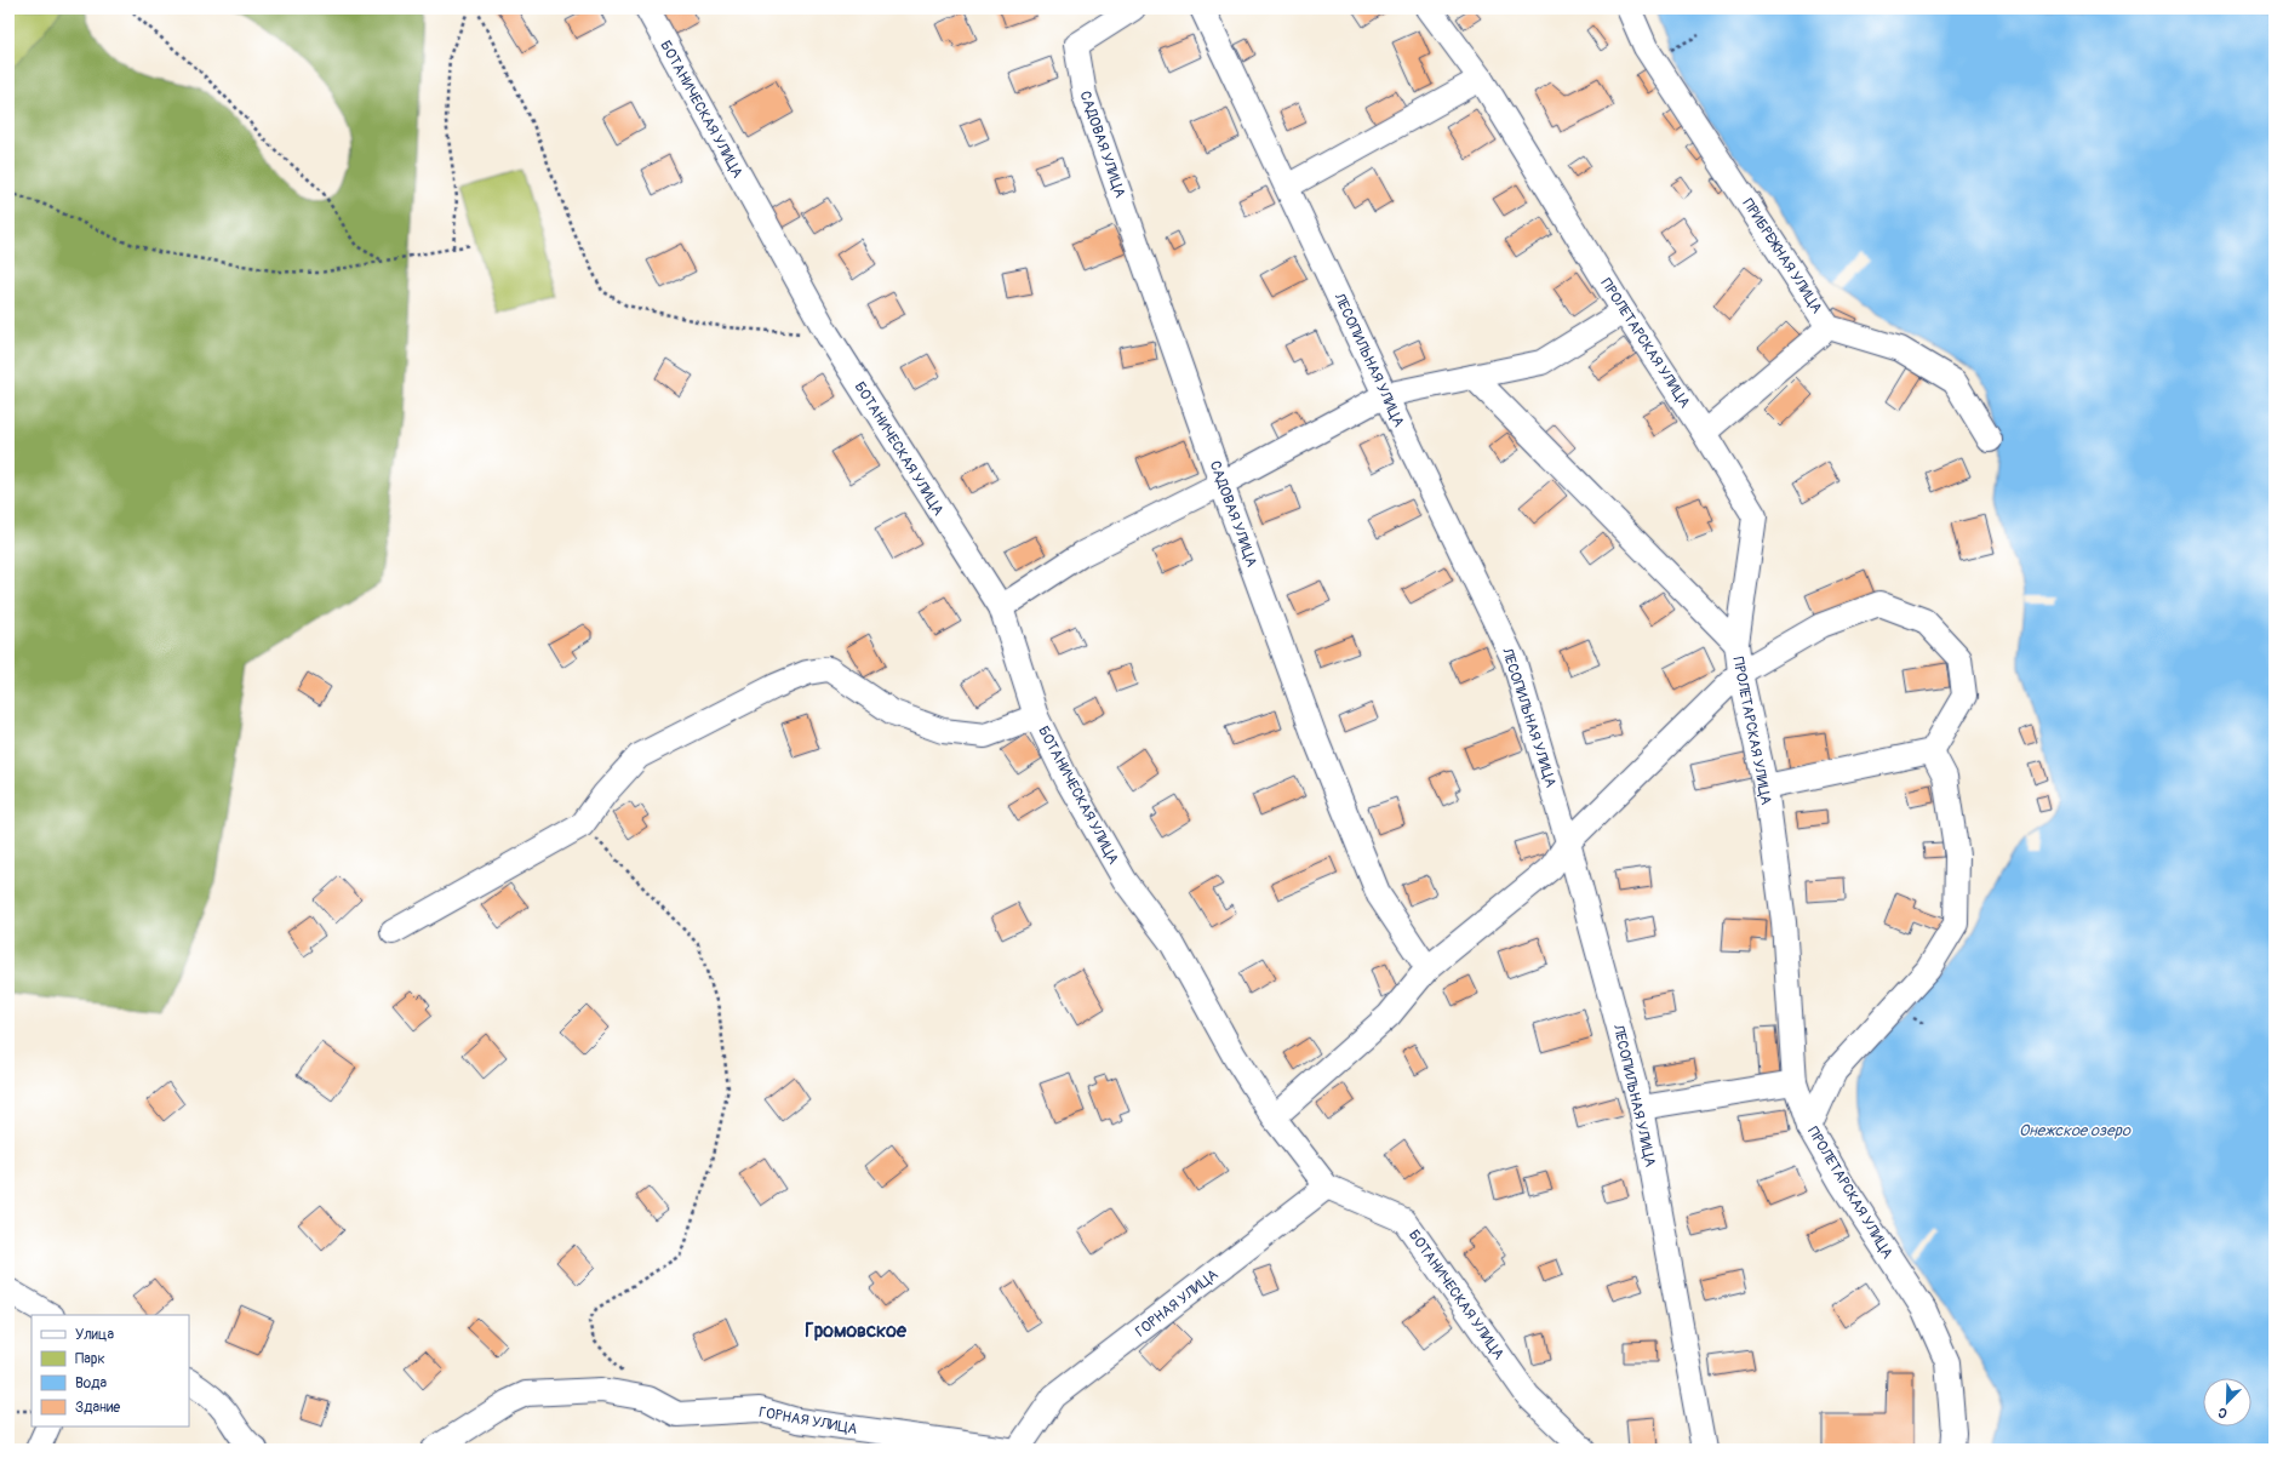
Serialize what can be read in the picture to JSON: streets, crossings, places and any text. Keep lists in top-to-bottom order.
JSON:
{
  "streets": {
    "street": [
      "БОТАНИЧЕСКАЯ УЛИЦА",
      "САДОВАЯ УЛИЦА",
      "ПРИБРЕЖНАЯ УЛИЦА",
      "ПРОЛЕТАРСКАЯ УЛИЦА",
      "ЛЕСОПИЛЬНАЯ УЛИЦА",
      "ГОРНАЯ УЛИЦА"
    ]
  },
  "crossings": [
    ["БОТАНИЧЕСКАЯ УЛИЦА", "ГОРНАЯ УЛИЦА"]
  ],
  "districts": ["Громовское"],
  "water": ["Онежское озеро"],
  "legend": [
    "Улица",
    "Парк",
    "Вода",
    "Здание"
  ],
  "north": "bottom left"
}
